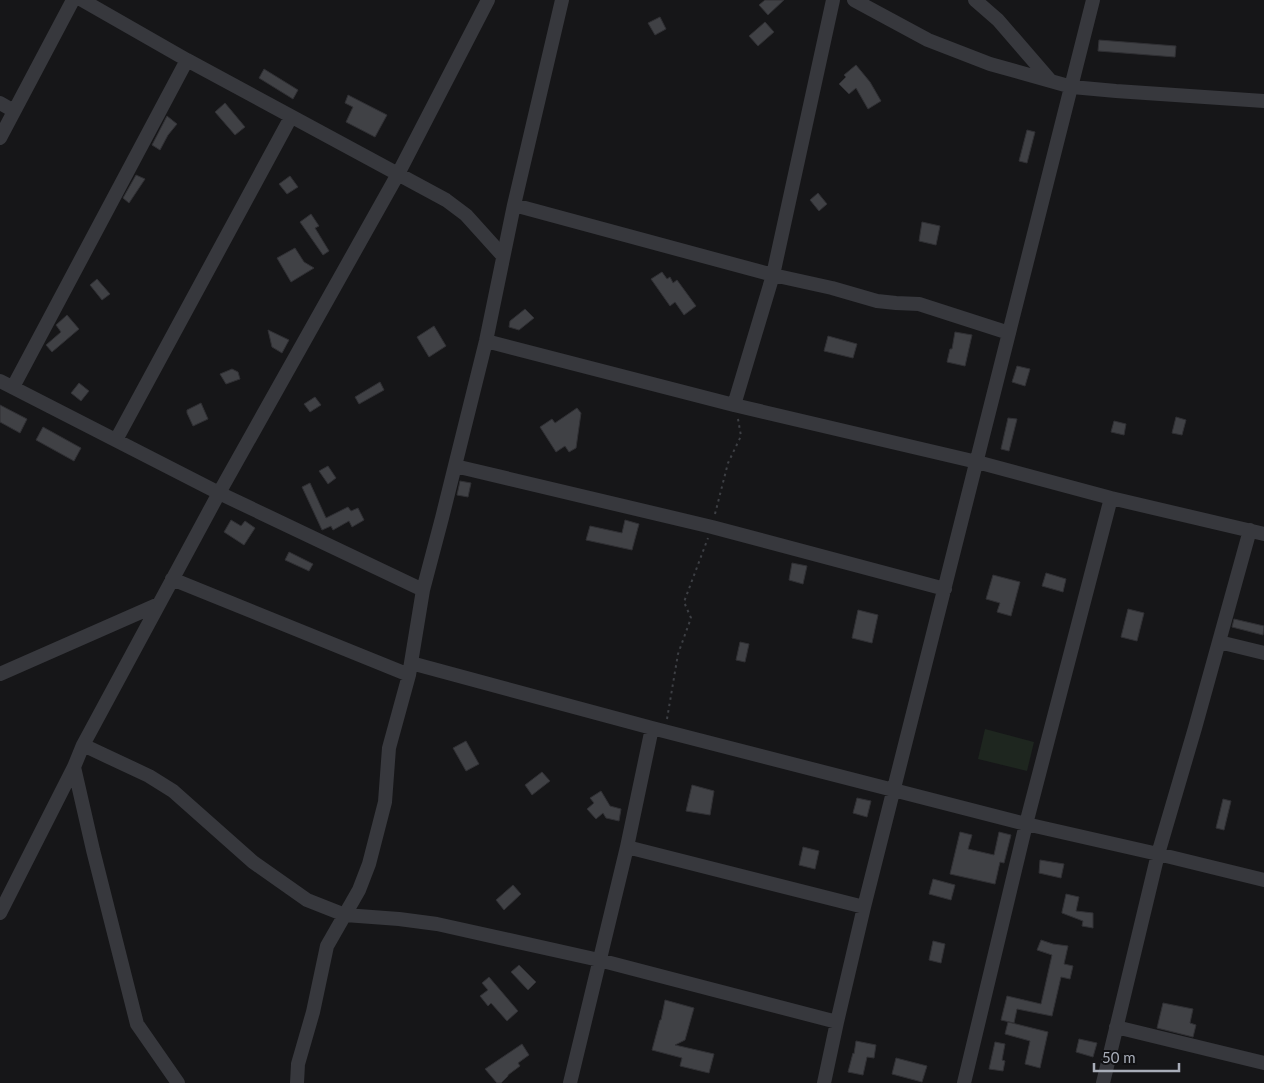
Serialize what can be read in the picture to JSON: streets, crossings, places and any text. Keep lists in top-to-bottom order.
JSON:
{
  "scale_bar": "50 m"
}
